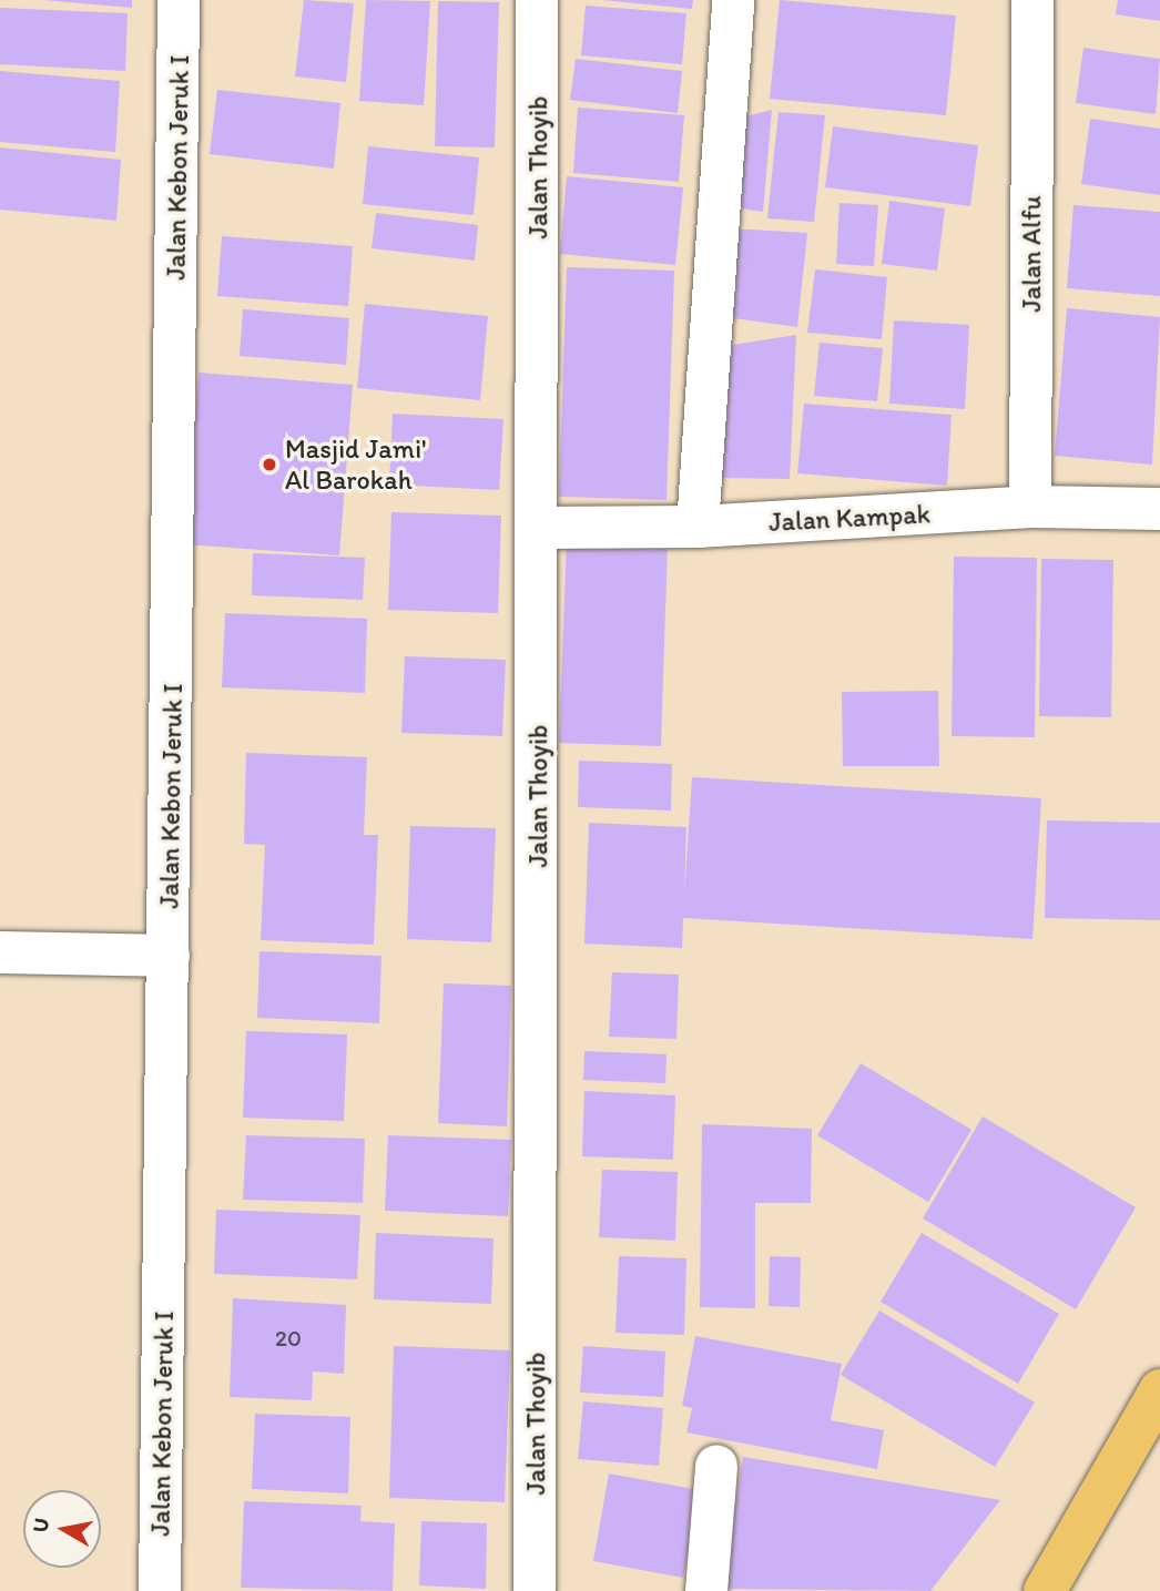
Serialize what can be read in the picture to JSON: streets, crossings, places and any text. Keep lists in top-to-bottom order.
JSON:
{
  "streets": {
    "street": [
      "Jalan Kebon Jeruk I",
      "Jalan Thoyib",
      "Jalan Alfu",
      "Jalan Kampak"
    ]
  },
  "crossings": [
    ["Jalan Thoyib", "Jalan Kampak"],
    ["Jalan Alfu", "Jalan Kampak"]
  ],
  "places": ["Masjid Jami' Al Barokah"],
  "house_numbers": ["20"],
  "north": "left"
}
